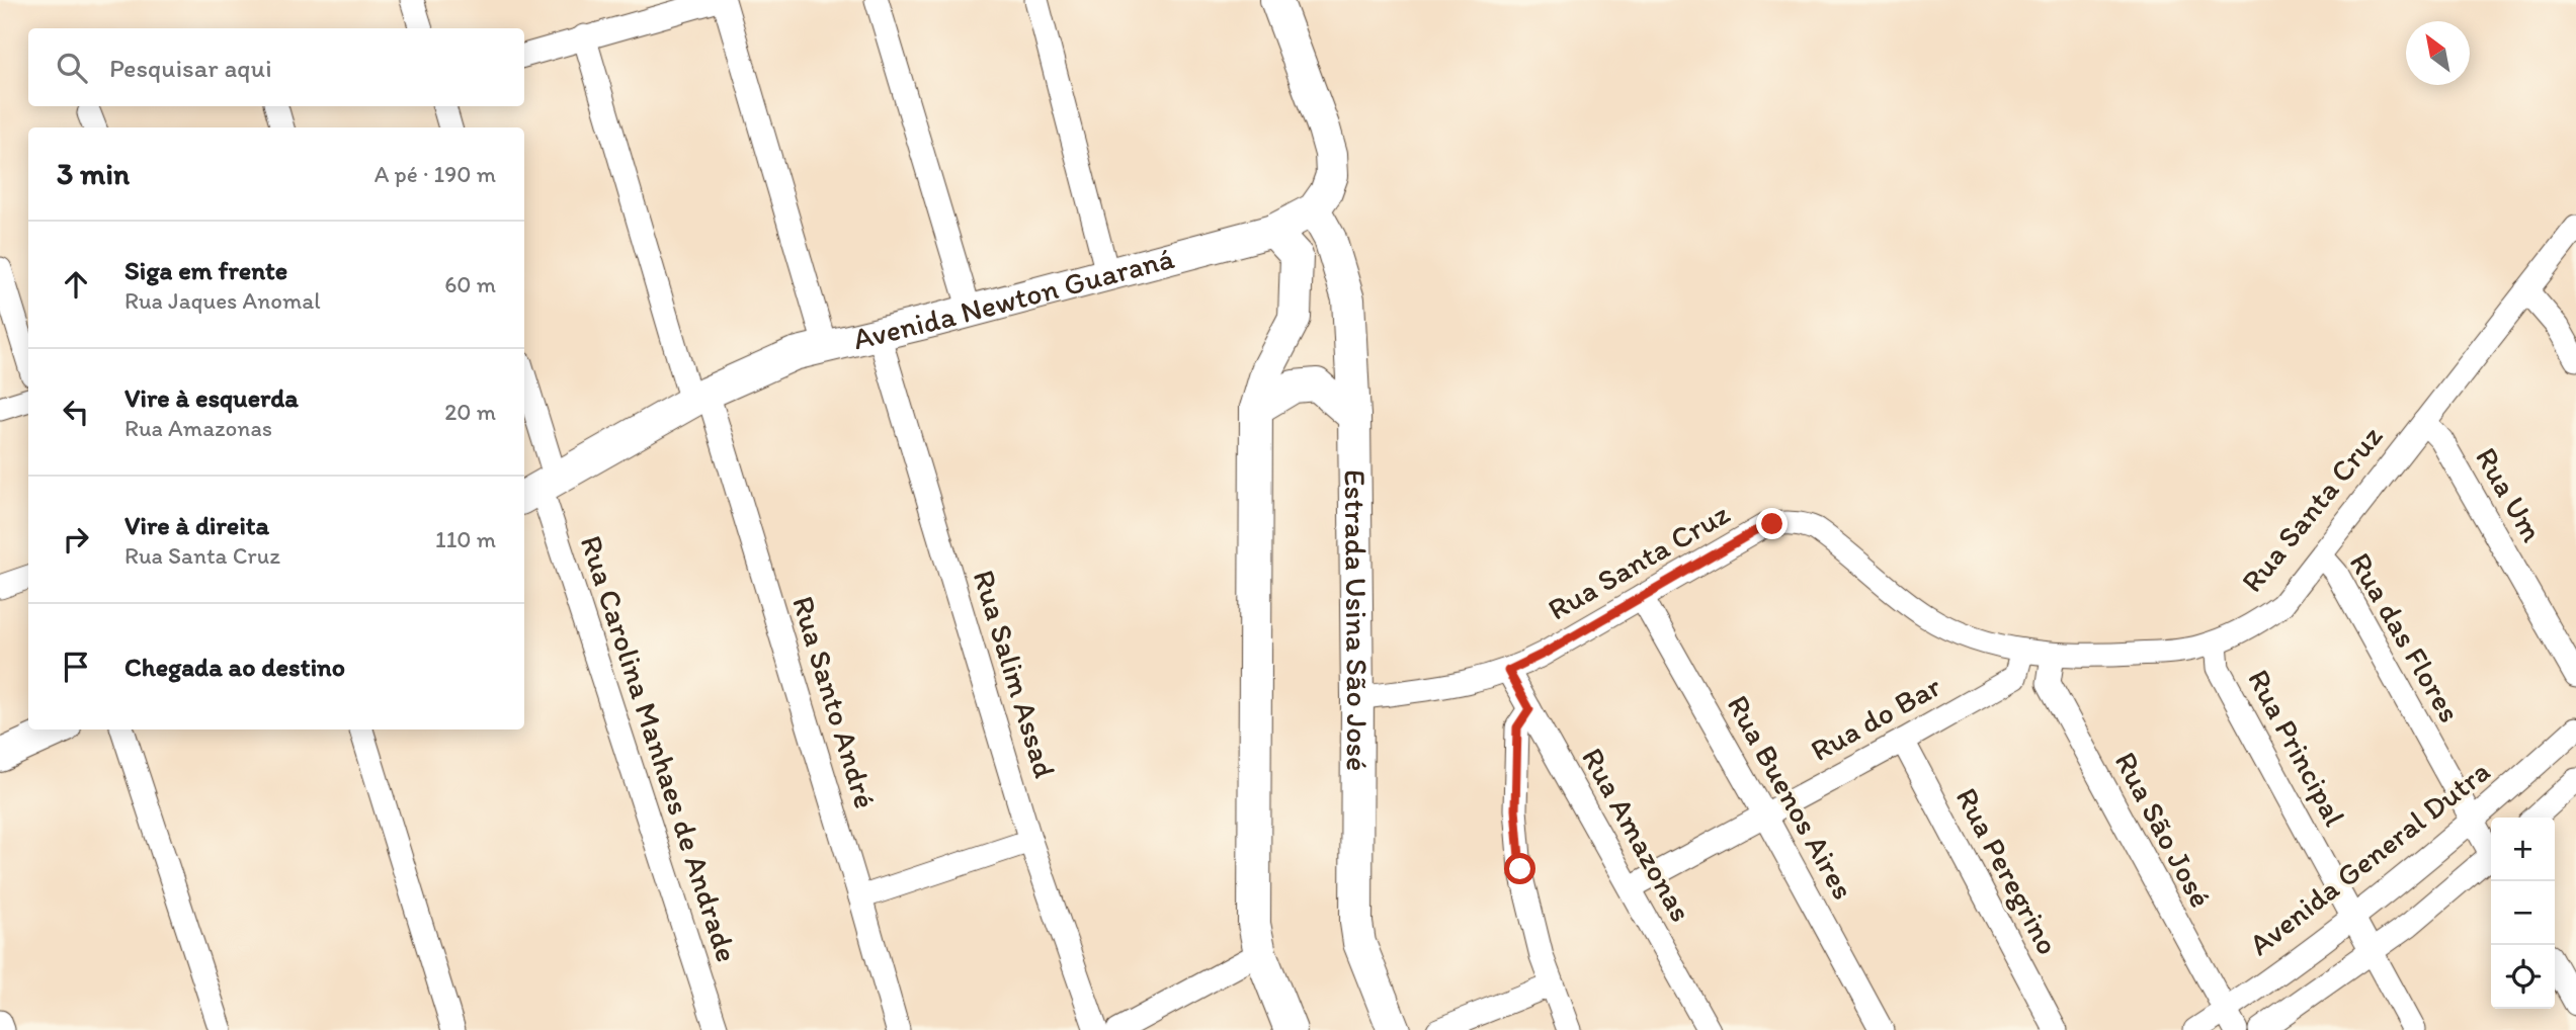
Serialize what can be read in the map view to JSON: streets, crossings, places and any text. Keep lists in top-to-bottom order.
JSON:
{
  "streets": {
    "main road": ["Avenida Newton Guaraná", "Estrada Usina São José"],
    "street": [
      "Rua Um",
      "Rua Santa Cruz",
      "Rua das Flores",
      "Rua Salim Assad",
      "Rua Santo André",
      "Rua do Bar",
      "Rua Principal",
      "Rua Carolina Manhaes de Andrade",
      "Rua Buenos Aires",
      "Rua São José",
      "Rua Amazonas",
      "Avenida General Dutra",
      "Rua Peregrino"
    ]
  },
  "crossings": [
    ["Avenida Newton Guaraná", "Estrada Usina São José"],
    ["Avenida Newton Guaraná", "Rua Salim Assad"],
    ["Avenida Newton Guaraná", "Rua Santo André"],
    ["Avenida Newton Guaraná", "Rua Carolina Manhaes de Andrade"],
    ["Rua Um", "Rua Santa Cruz"],
    ["Rua Santa Cruz", "Estrada Usina São José"],
    ["Rua Santa Cruz", "Rua das Flores"],
    ["Rua Santa Cruz", "Rua do Bar"],
    ["Rua Santa Cruz", "Rua Principal"],
    ["Rua Santa Cruz", "Rua Buenos Aires"],
    ["Rua Santa Cruz", "Rua São José"],
    ["Rua Santa Cruz", "Rua Amazonas"],
    ["Rua das Flores", "Avenida General Dutra"],
    ["Rua do Bar", "Rua Buenos Aires"],
    ["Rua do Bar", "Rua Amazonas"],
    ["Rua do Bar", "Rua Peregrino"],
    ["Rua Principal", "Avenida General Dutra"],
    ["Rua São José", "Avenida General Dutra"]
  ],
  "north": "top left",
  "page": {
    "search": "Pesquisar aqui",
    "heading": ["3 min", "A pé · 190 m"],
    "list": [
      ["Siga em frente", "Rua Jaques Anomal", "60 m"],
      ["Vire à esquerda", "Rua Amazonas", "20 m"],
      ["Vire à direita", "Rua Santa Cruz", "110 m"],
      "Chegada ao destino"
    ],
    "map_buttons": ["+", "−"]
  }
}
